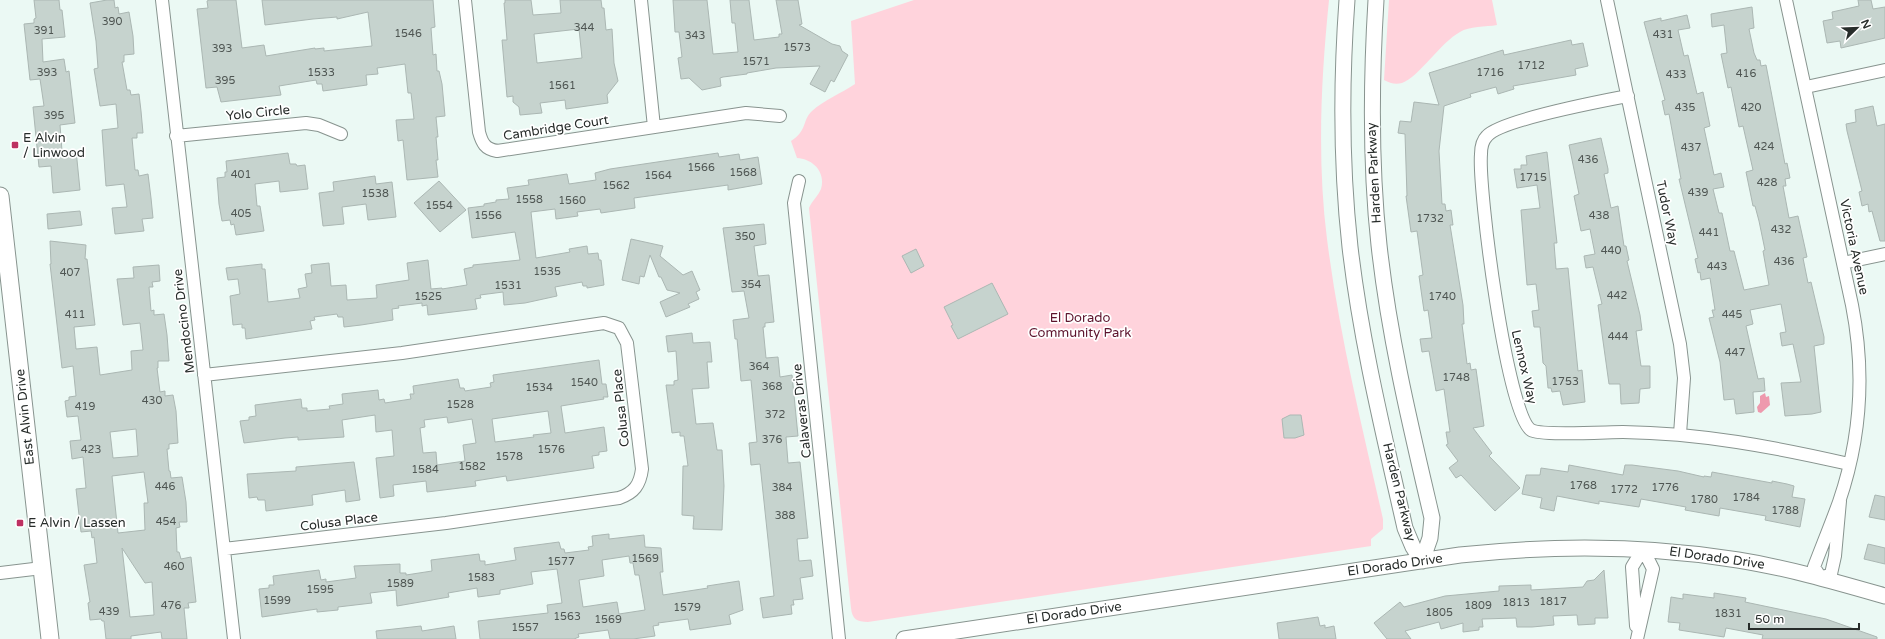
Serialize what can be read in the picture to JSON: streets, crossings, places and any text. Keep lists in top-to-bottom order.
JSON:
{
  "streets": {
    "main road": ["East Alvin Drive"],
    "street": [
      "Yolo Circle",
      "Cambridge Court",
      "Harden Parkway",
      "Tudor Way",
      "Victoria Avenue",
      "Mendocino Drive",
      "Lennox Way",
      "Colusa Place",
      "Calaveras Drive",
      "El Dorado Drive"
    ]
  },
  "crossings": [
    ["Yolo Circle", "Mendocino Drive"],
    ["Harden Parkway", "El Dorado Drive"],
    ["Tudor Way", "Lennox Way"],
    ["Victoria Avenue", "Lennox Way"],
    ["Victoria Avenue", "El Dorado Drive"],
    ["Mendocino Drive", "Colusa Place"]
  ],
  "parks": ["El Dorado Community Park"],
  "places": {
    "transit": ["E Alvin / Linwood", "E Alvin / Lassen"]
  },
  "house_numbers": [
    "390",
    "344",
    "391",
    "1546",
    "431",
    "343",
    "1573",
    "393",
    "1571",
    "1712",
    "393",
    "1533",
    "1716",
    "416",
    "433",
    "395",
    "1561",
    "435",
    "420",
    "395",
    "424",
    "437",
    "436",
    "1566",
    "1568",
    "401",
    "1564",
    "1715",
    "428",
    "1562",
    "439",
    "1538",
    "1558",
    "1560",
    "1554",
    "405",
    "1556",
    "438",
    "1732",
    "432",
    "441",
    "350",
    "440",
    "436",
    "443",
    "1535",
    "407",
    "354",
    "1531",
    "442",
    "1525",
    "1740",
    "411",
    "445",
    "444",
    "447",
    "364",
    "1748",
    "1753",
    "1540",
    "368",
    "1534",
    "430",
    "1528",
    "419",
    "372",
    "376",
    "423",
    "1576",
    "1578",
    "1582",
    "1584",
    "1768",
    "446",
    "384",
    "1776",
    "1772",
    "1784",
    "1780",
    "1788",
    "388",
    "454",
    "1569",
    "1577",
    "460",
    "1583",
    "1589",
    "1595",
    "1599",
    "1817",
    "1813",
    "476",
    "1809",
    "1579",
    "439",
    "1805",
    "1831",
    "1563",
    "1569",
    "1557"
  ],
  "scale_bar": "50 m",
  "north": "top right"
}
